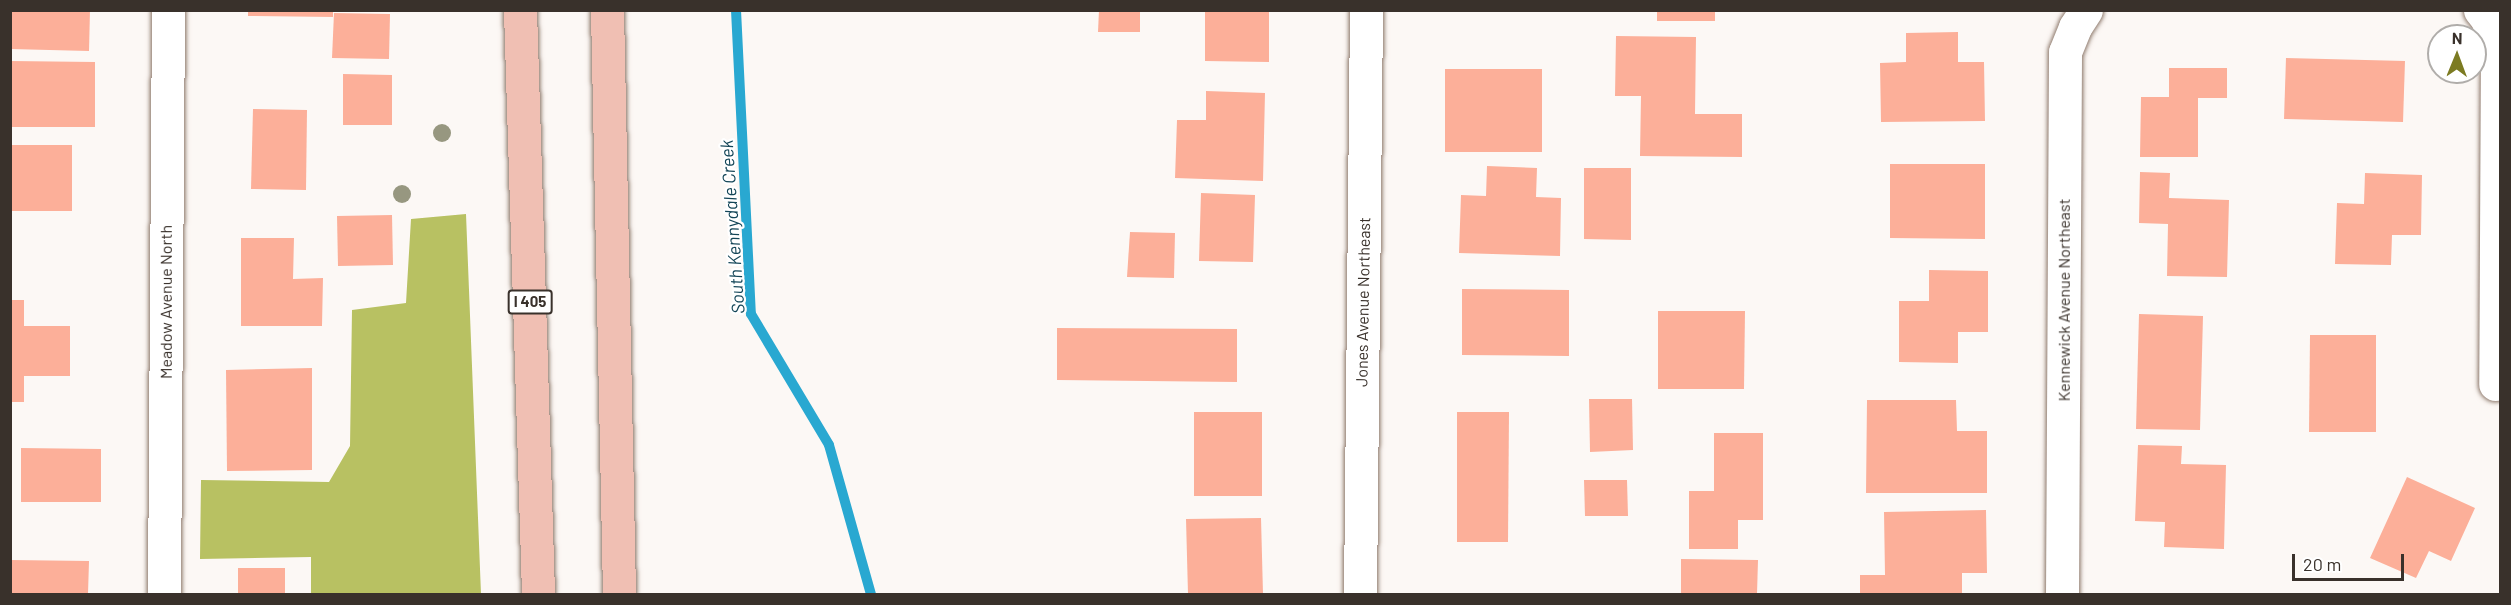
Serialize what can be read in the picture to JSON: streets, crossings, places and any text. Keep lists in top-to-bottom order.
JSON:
{
  "streets": {
    "highway": ["I 405"],
    "street": ["Kennewick Avenue Northeast", "Meadow Avenue North", "Jones Avenue Northeast"]
  },
  "water": ["South Kennydale Creek"],
  "scale_bar": "20 m",
  "north": "top"
}
